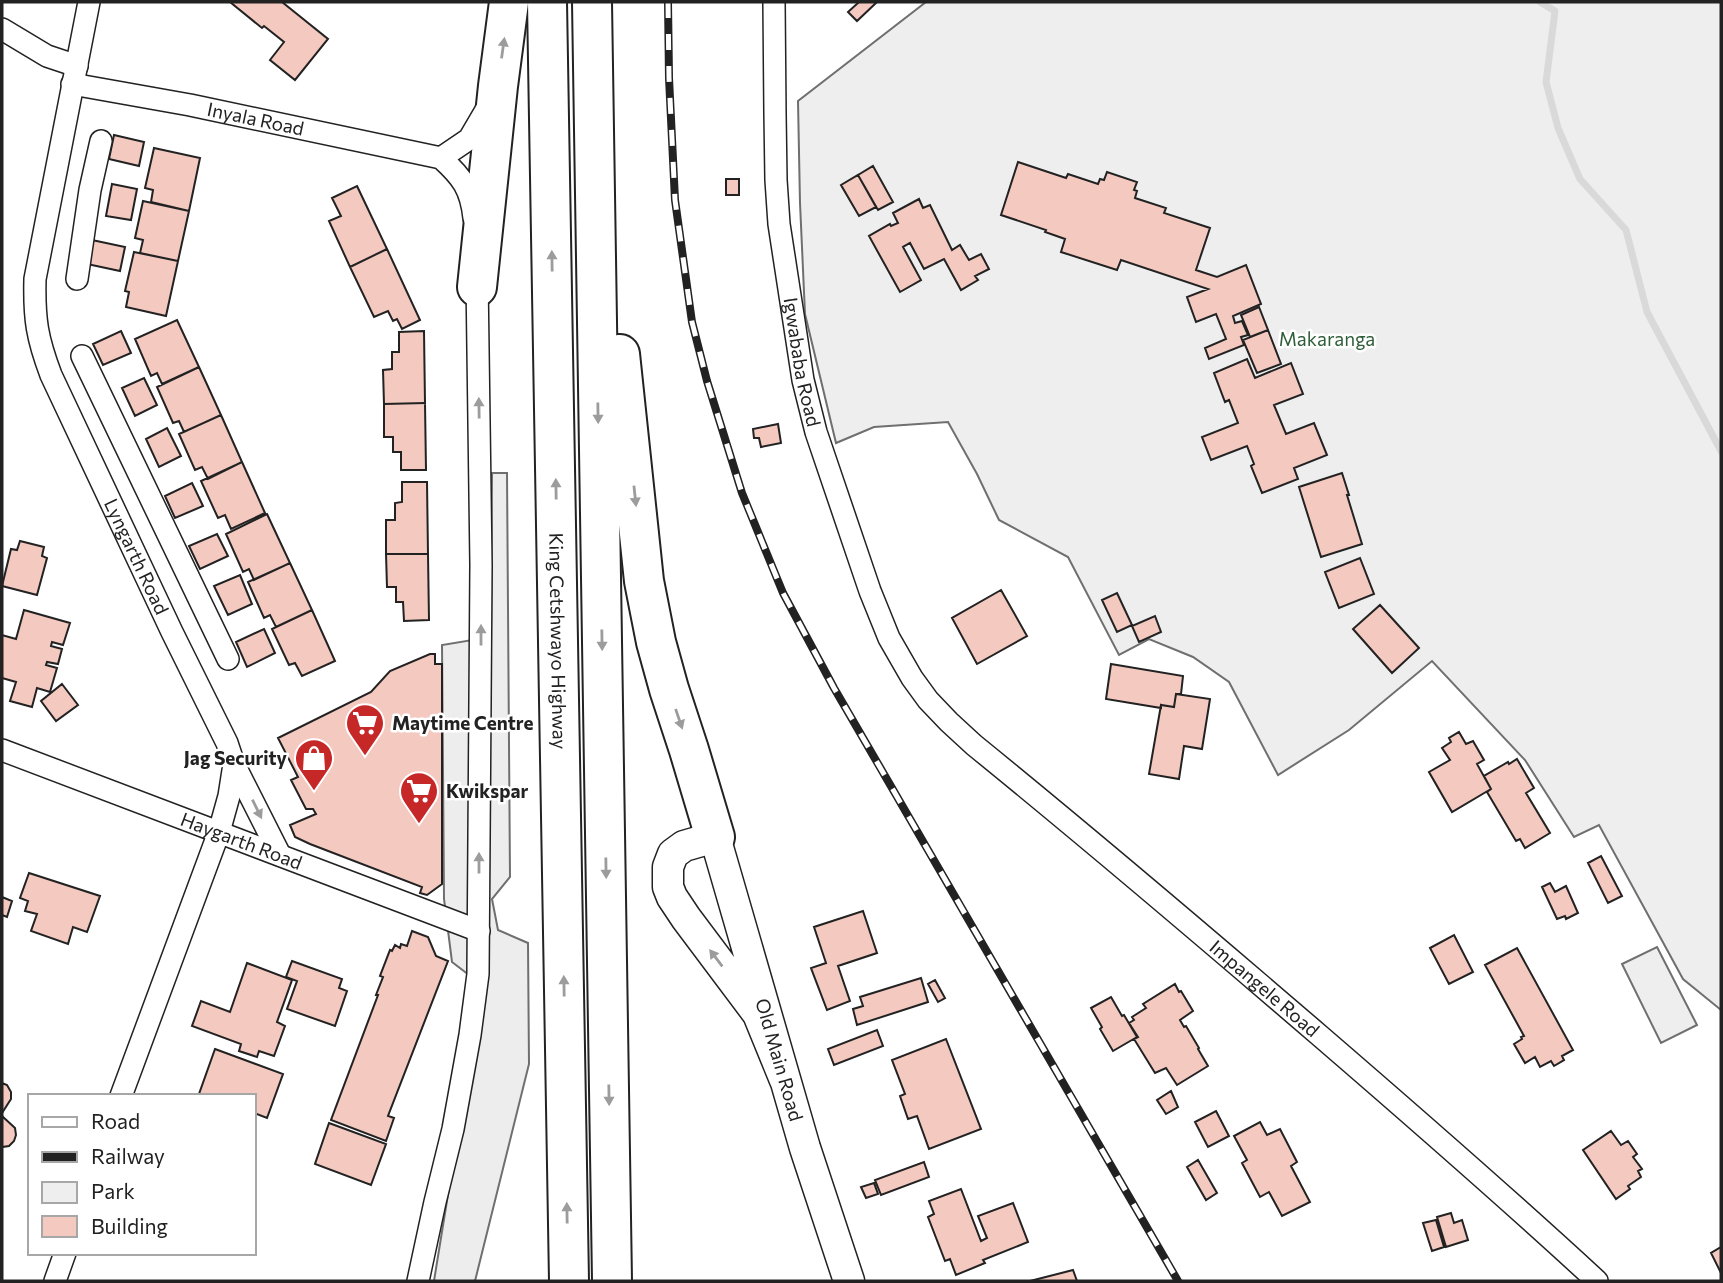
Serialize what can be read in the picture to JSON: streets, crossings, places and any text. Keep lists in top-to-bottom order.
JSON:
{
  "streets": {
    "highway": ["King Cetshwayo Highway"],
    "street": [
      "Inyala Road",
      "Igwababa Road",
      "Lyngarth Road",
      "Haygarth Road",
      "Impangele Road",
      "Old Main Road"
    ]
  },
  "crossings": [
    ["Inyala Road", "Lyngarth Road"],
    ["Igwababa Road", "Impangele Road"],
    ["Lyngarth Road", "Haygarth Road"]
  ],
  "parks": ["Makaranga"],
  "places": {
    "supermarket": ["Maytime Centre", "Kwikspar"],
    "shop": ["Jag Security"]
  },
  "legend": [
    "Road",
    "Railway",
    "Park",
    "Building"
  ]
}
